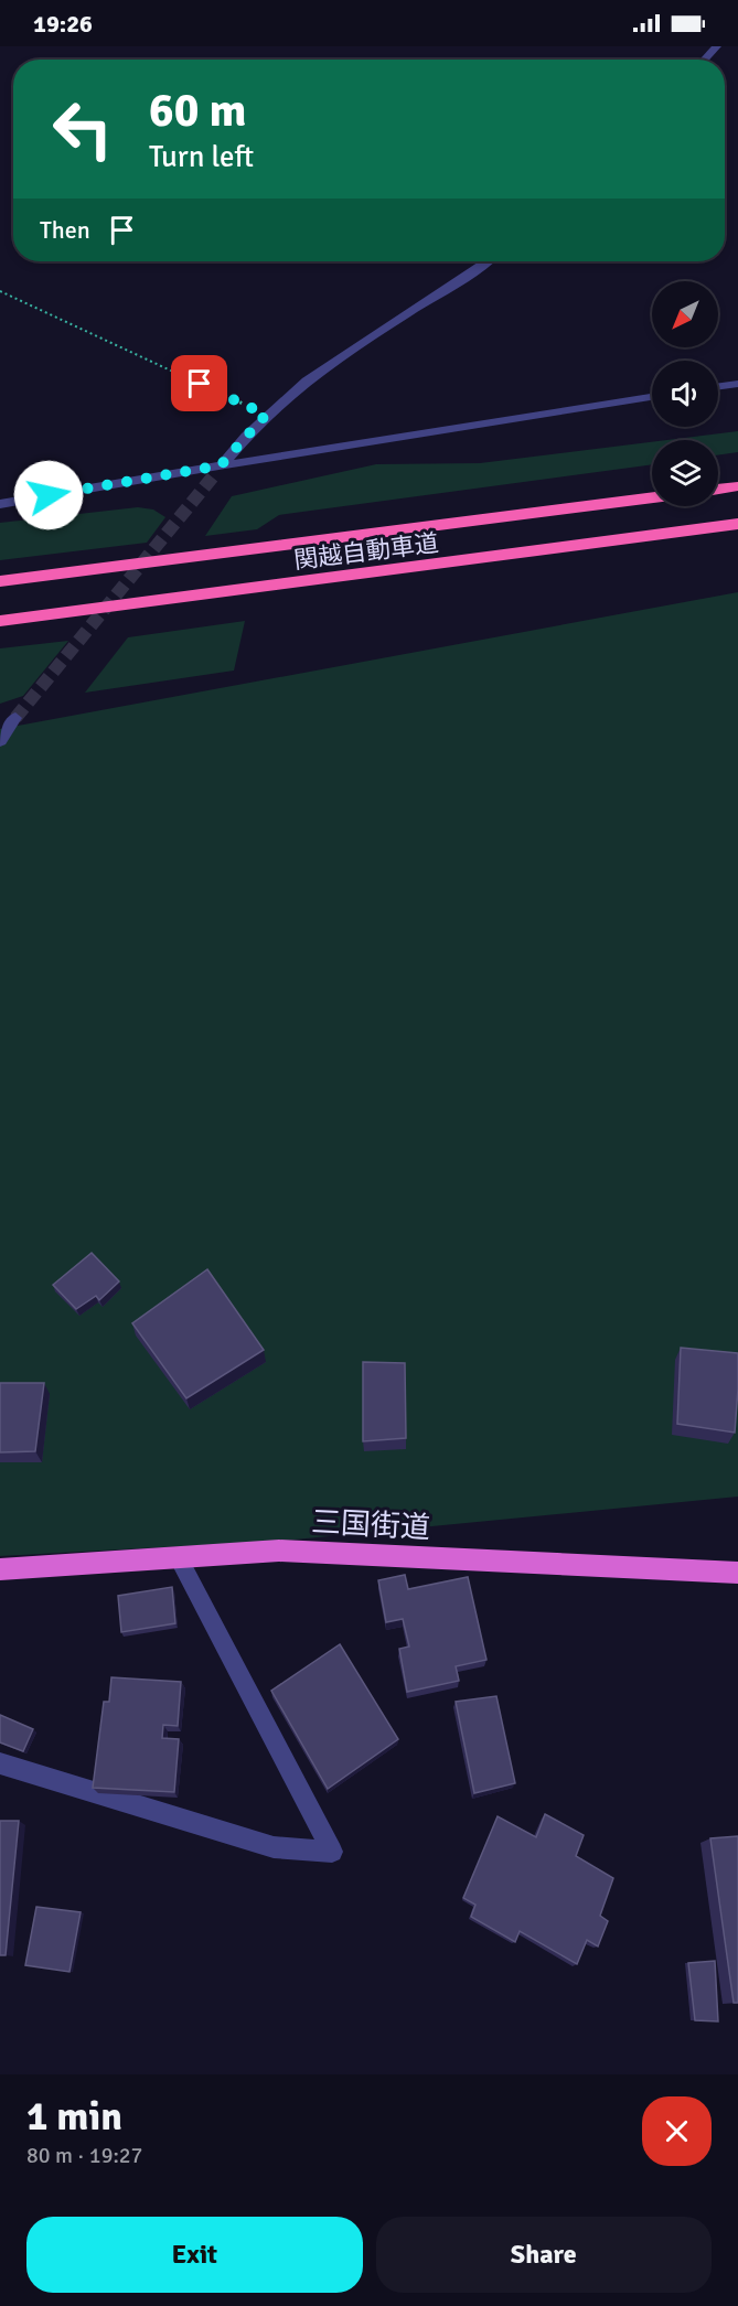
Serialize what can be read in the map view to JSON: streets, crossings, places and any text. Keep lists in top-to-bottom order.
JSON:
{
  "streets": {
    "highway": ["関越自動車道", "三国街道"]
  },
  "north": "bottom left",
  "page": {
    "status": "19:26",
    "turn": ["60 m", "Turn left"],
    "then": "Then",
    "heading": ["1 min", "80 m · 19:27"],
    "buttons": ["Exit", "Share"]
  }
}
